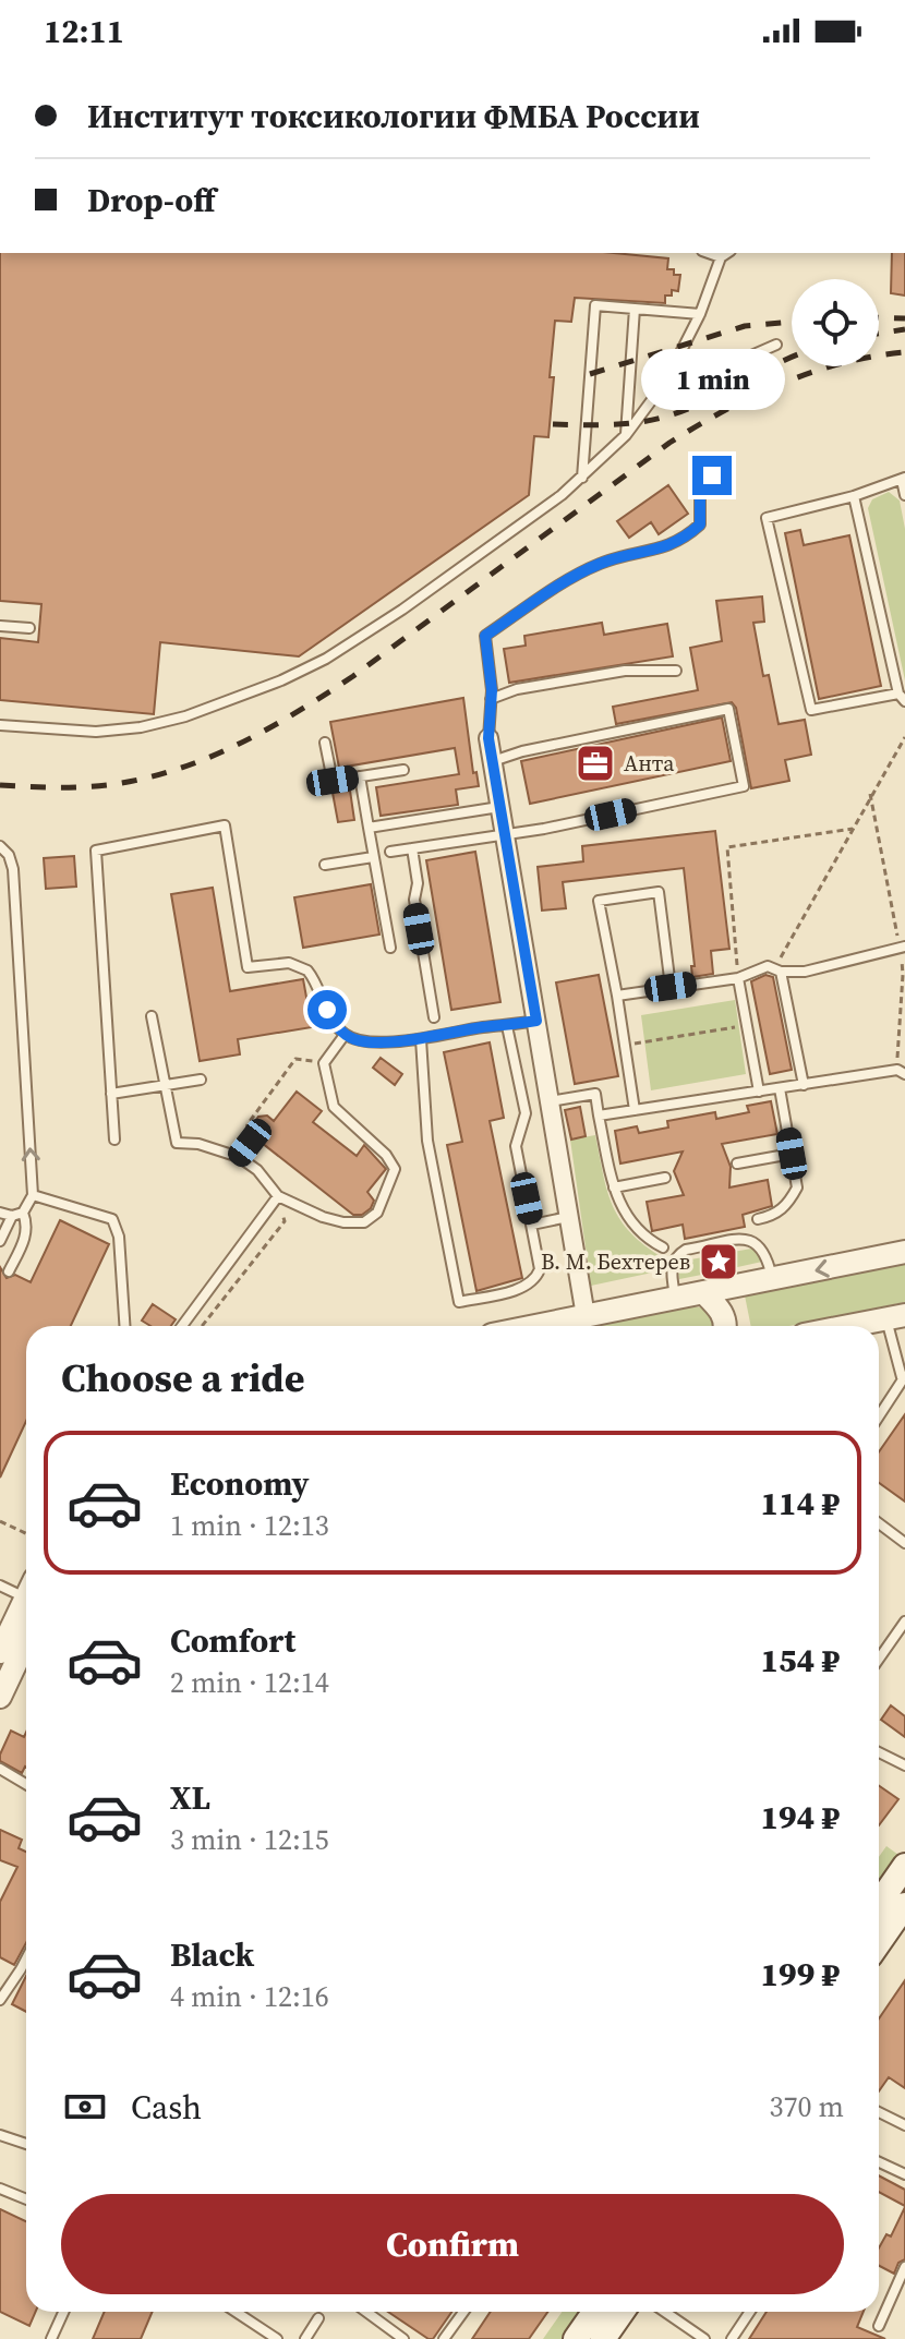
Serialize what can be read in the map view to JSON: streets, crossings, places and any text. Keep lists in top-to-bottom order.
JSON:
{
  "places": {
    "office": ["Анта"],
    "place": ["В. М. Бехтерев"]
  },
  "page": {
    "status": "12:11",
    "banner": ["Институт токсикологии ФМБА России", "Drop-off"],
    "bubble": "1 min",
    "heading": "Choose a ride",
    "list": [
      {
        "name": "Economy",
        "note": "1 min · 12:13",
        "value": "114 ₽"
      },
      {
        "name": "Comfort",
        "note": "2 min · 12:14",
        "value": "154 ₽"
      },
      {
        "name": "XL",
        "note": "3 min · 12:15",
        "value": "194 ₽"
      },
      {
        "name": "Black",
        "note": "4 min · 12:16",
        "value": "199 ₽"
      }
    ],
    "pay": ["Cash", "370 m"],
    "buttons": "Confirm"
  }
}
